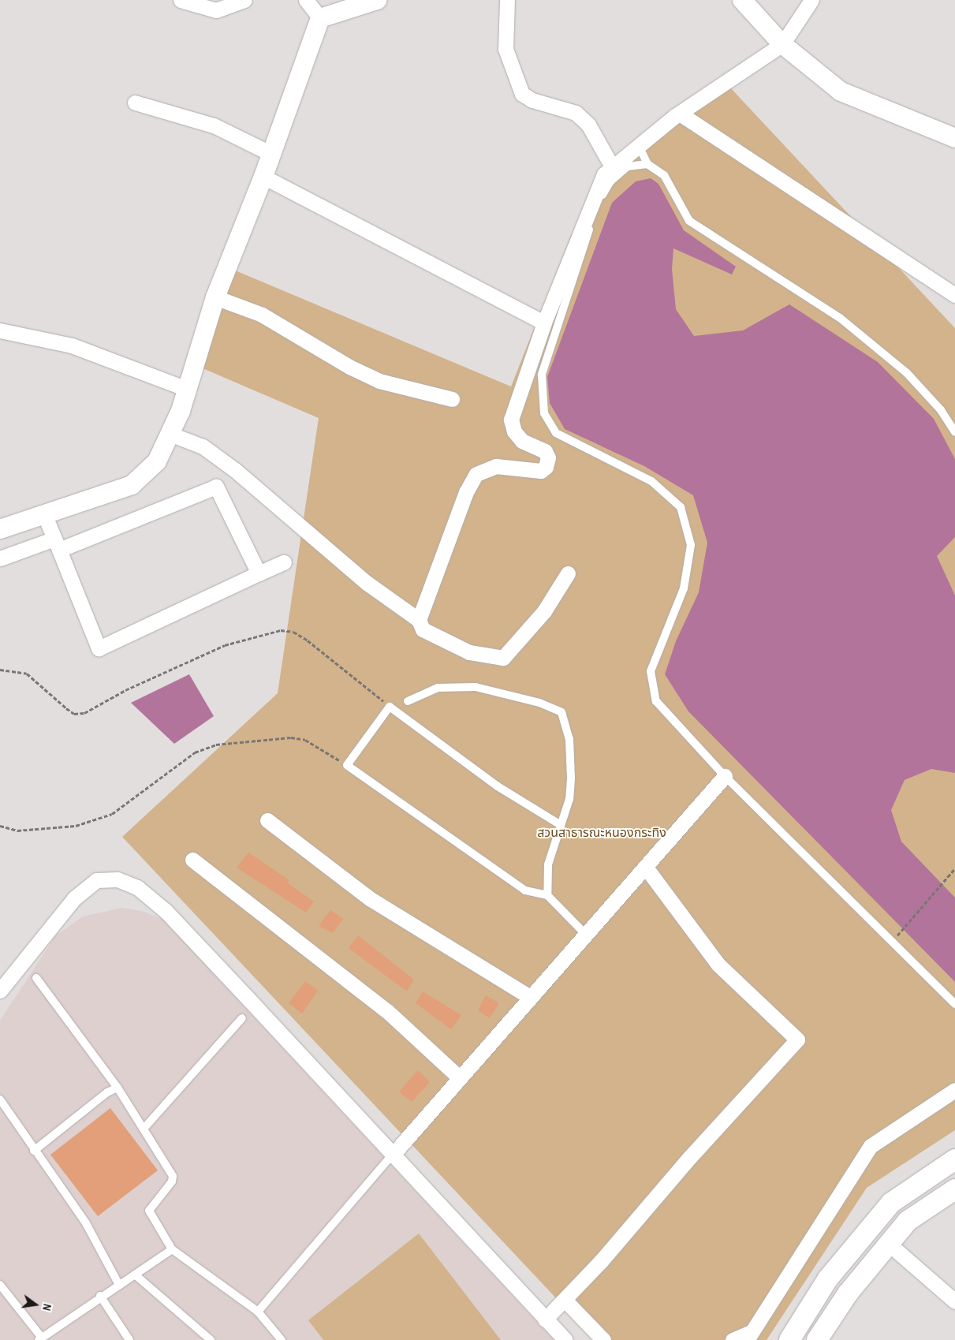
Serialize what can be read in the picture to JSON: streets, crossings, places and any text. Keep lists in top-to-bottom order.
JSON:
{
  "parks": ["สวนสาธารณะหนองกระทิง"],
  "north": "right"
}
